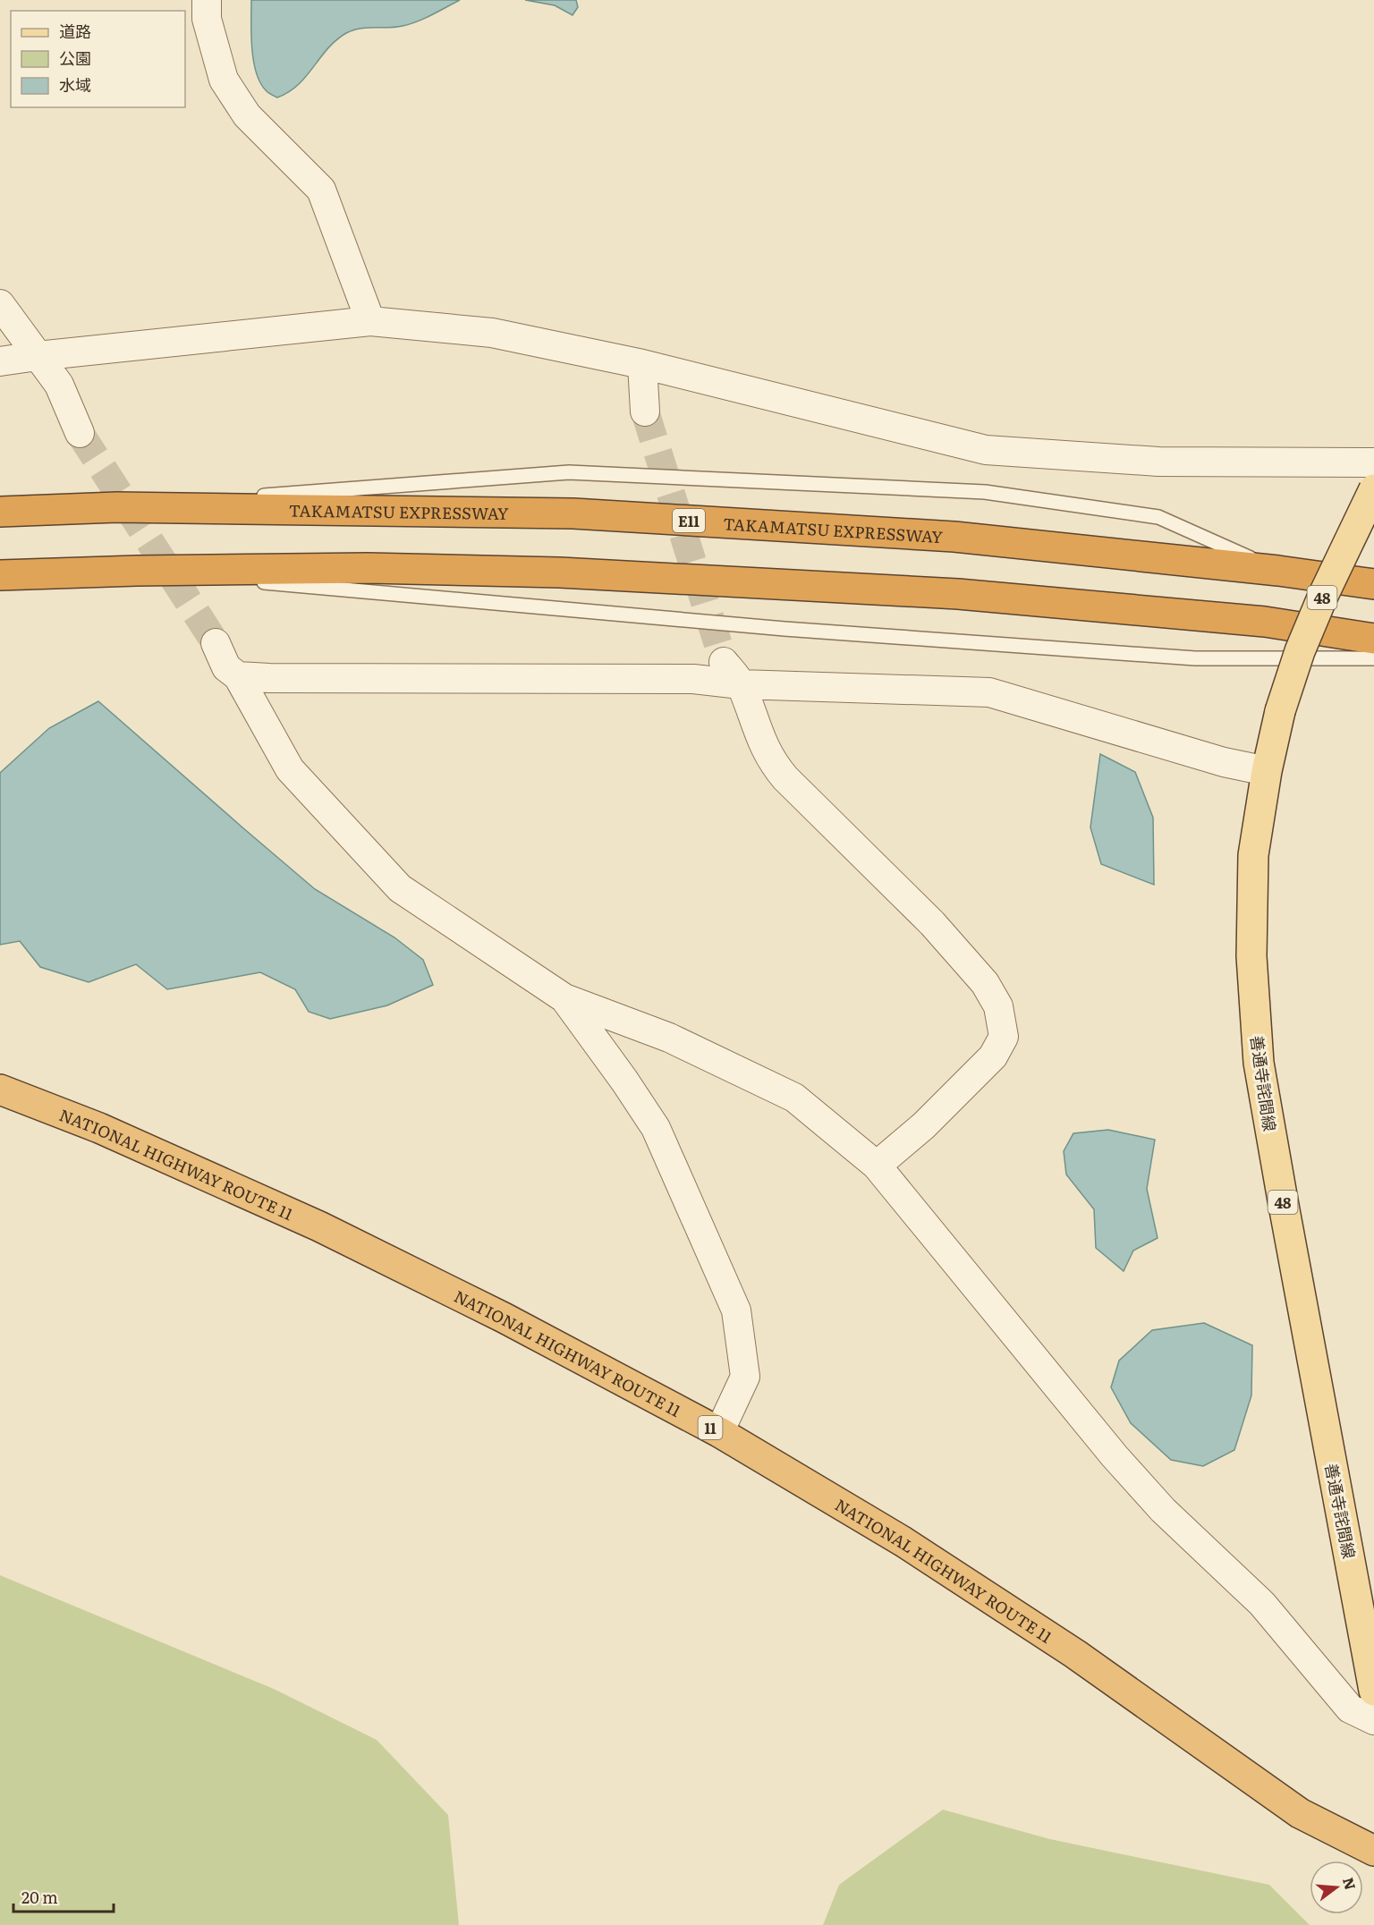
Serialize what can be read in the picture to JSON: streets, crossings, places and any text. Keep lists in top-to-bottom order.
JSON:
{
  "streets": {
    "highway": [
      "TAKAMATSU EXPRESSWAY",
      "E11",
      "NATIONAL HIGHWAY ROUTE 11",
      "11"
    ],
    "main road": ["48", "善通寺詫間線"]
  },
  "legend": ["道路", "公園", "水域"],
  "scale_bar": "20 m",
  "north": "right"
}
